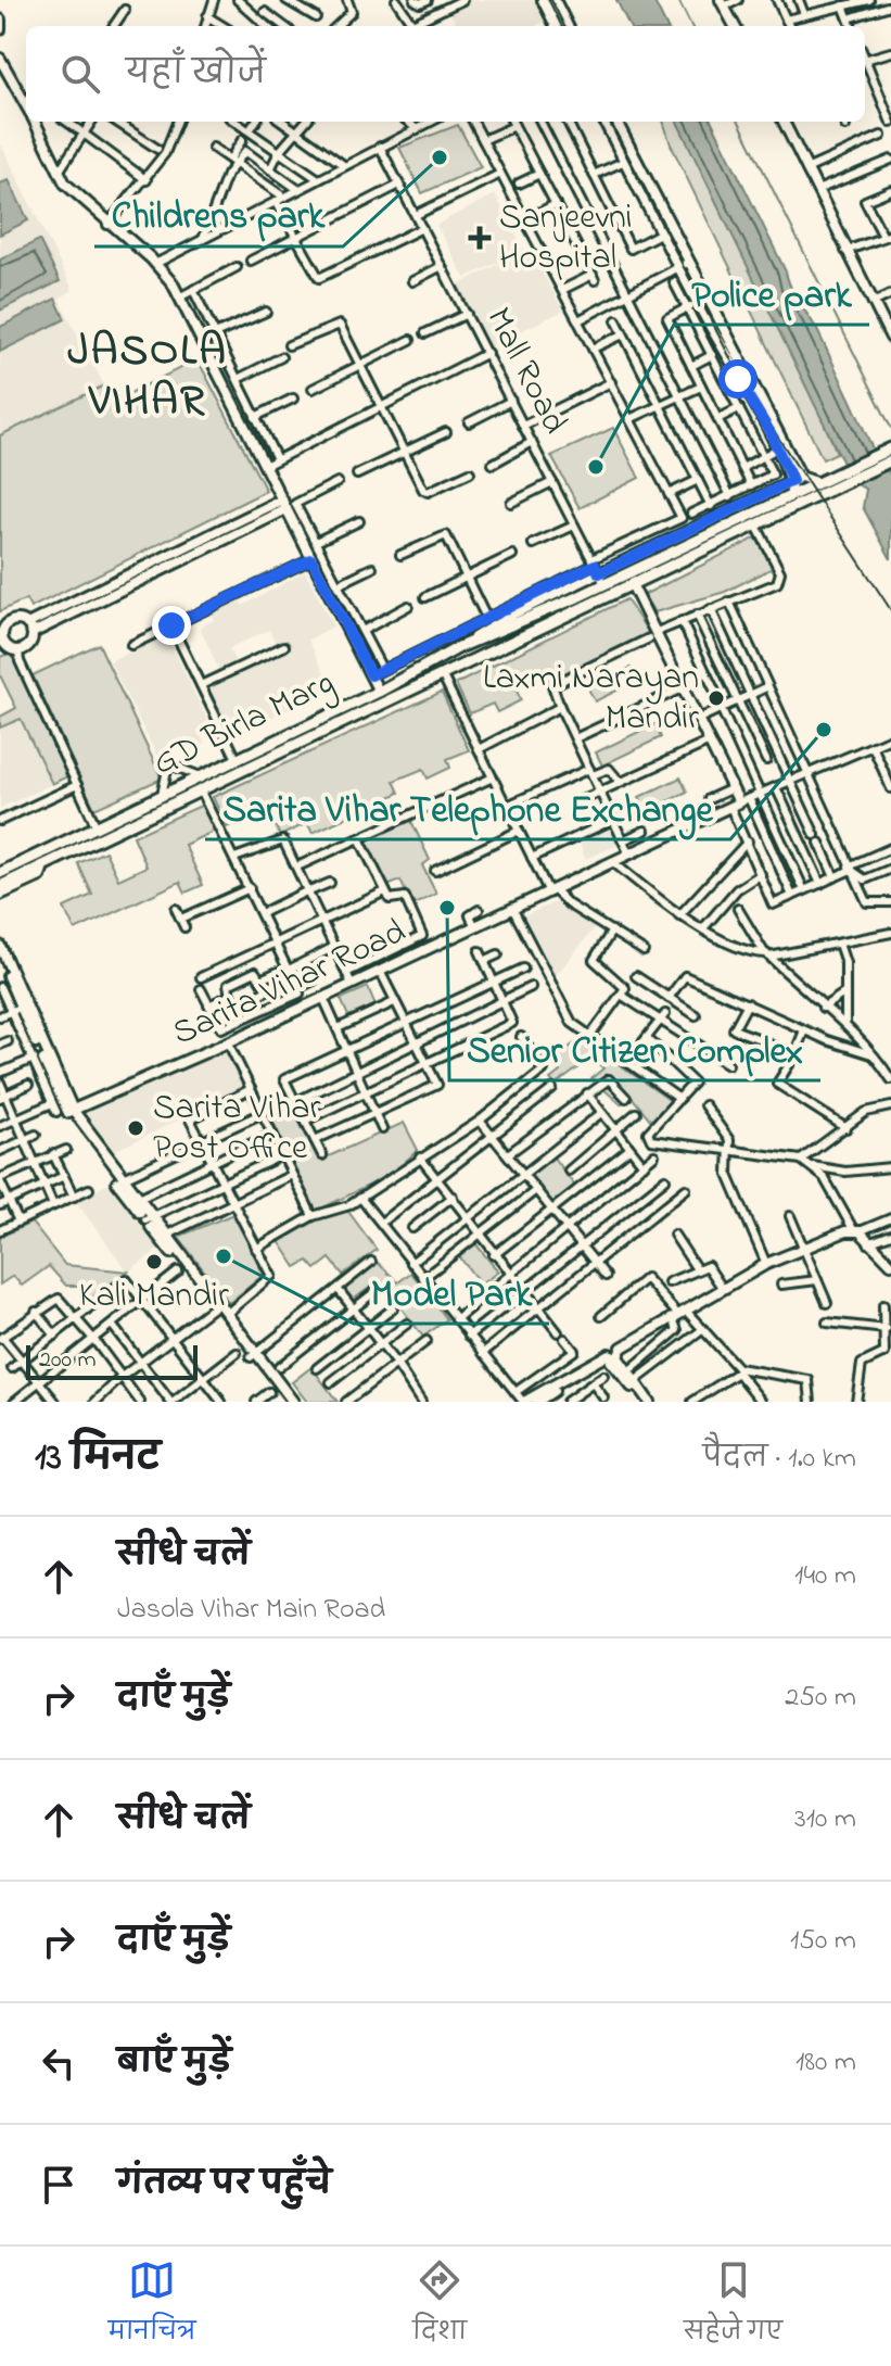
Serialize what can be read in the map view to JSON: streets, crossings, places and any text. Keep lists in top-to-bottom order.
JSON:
{
  "streets": {
    "main road": ["GD Birla Marg"],
    "street": ["Mall Road", "Sarita Vihar Road"]
  },
  "crossings": [
    ["Mall Road", "GD Birla Marg"]
  ],
  "districts": ["JASOLA VIHAR"],
  "places": {
    "other": [
      "Childrens park",
      "Police park",
      "Laxmi Narayan Mandir",
      "Sarita Vihar Telephone Exchange",
      "Senior Citizen Complex",
      "Sarita Vihar Post Office",
      "Model Park",
      "Kali Mandir"
    ],
    "health": ["Sanjeevni Hospital"]
  },
  "scale_bar": "200 m",
  "page": {
    "search": "यहाँ खोजें",
    "scale": "200 m",
    "heading": ["13 मिनट", "पैदल · 1.0 km"],
    "list": [
      ["सीधे चलें", "Jasola Vihar Main Road", "140 m"],
      ["दाएँ मुड़ें", "250 m"],
      ["सीधे चलें", "310 m"],
      ["दाएँ मुड़ें", "150 m"],
      ["बाएँ मुड़ें", "180 m"],
      "गंतव्य पर पहुँचे"
    ],
    "nav": ["मानचित्र", "दिशा", "सहेजे गए"]
  }
}
